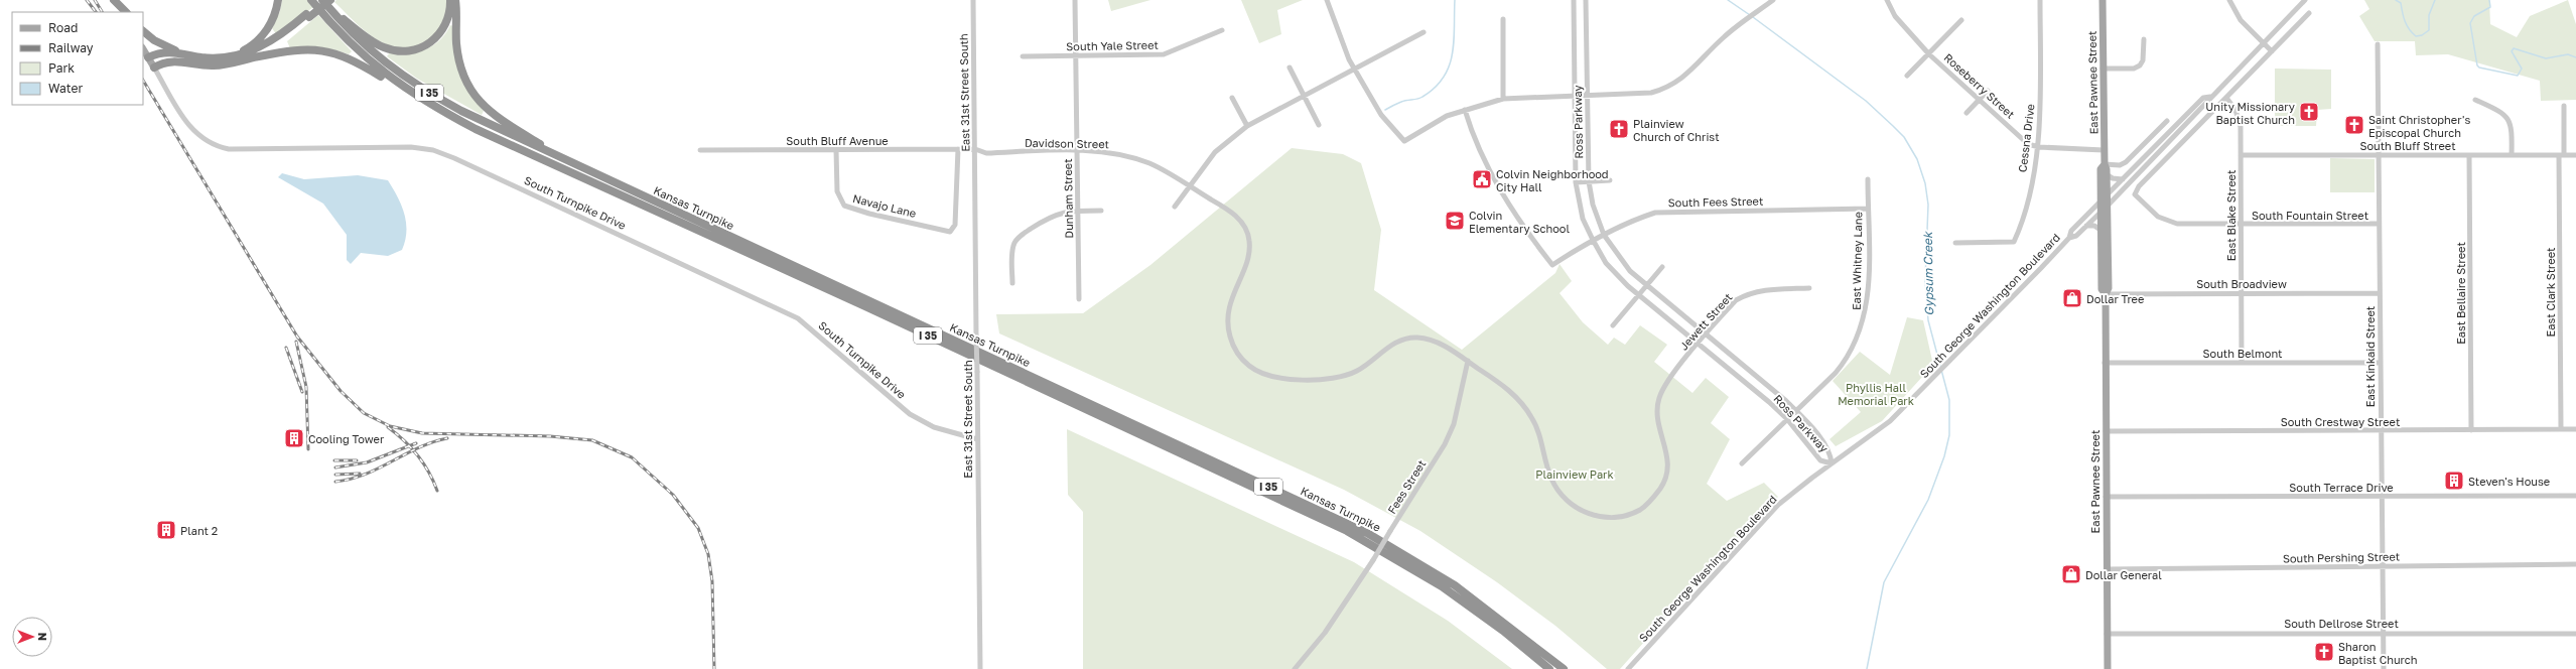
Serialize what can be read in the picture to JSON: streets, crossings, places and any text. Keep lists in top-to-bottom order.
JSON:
{
  "streets": {
    "highway": ["I 35", "Kansas Turnpike"],
    "main road": ["East Pawnee Street"],
    "street": [
      "South Yale Street",
      "Roseberry Street",
      "East 31st Street South",
      "Ross Parkway",
      "Cessna Drive",
      "South Bluff Avenue",
      "Davidson Street",
      "South Bluff Street",
      "Dunham Street",
      "South Fees Street",
      "South Turnpike Drive",
      "Navajo Lane",
      "South Fountain Street",
      "East Blake Street",
      "East Whitney Lane",
      "South Broadview",
      "East Clark Street",
      "East Bellaire Street",
      "South George Washington Boulevard",
      "Jewett Street",
      "South Belmont",
      "East Kinkaid Street",
      "South Crestway Street",
      "Fees Street",
      "South Terrace Drive",
      "South Pershing Street",
      "South Dellrose Street"
    ]
  },
  "crossings": [
    ["South Yale Street", "Dunham Street"],
    ["East Pawnee Street", "Roseberry Street"],
    ["East Pawnee Street", "South Broadview"],
    ["East Pawnee Street", "South George Washington Boulevard"],
    ["East Pawnee Street", "South Belmont"],
    ["East Pawnee Street", "South Crestway Street"],
    ["East Pawnee Street", "South Terrace Drive"],
    ["East Pawnee Street", "South Pershing Street"],
    ["East Pawnee Street", "South Dellrose Street"],
    ["Roseberry Street", "Cessna Drive"],
    ["East 31st Street South", "South Bluff Avenue"],
    ["East 31st Street South", "Davidson Street"],
    ["East 31st Street South", "South Turnpike Drive"],
    ["Ross Parkway", "South Fees Street"],
    ["Ross Parkway", "East Whitney Lane"],
    ["Ross Parkway", "South George Washington Boulevard"],
    ["Ross Parkway", "Jewett Street"],
    ["South Bluff Avenue", "Davidson Street"],
    ["South Bluff Avenue", "Navajo Lane"],
    ["Davidson Street", "Dunham Street"],
    ["Davidson Street", "Jewett Street"],
    ["South Bluff Street", "East Blake Street"],
    ["South Bluff Street", "East Clark Street"],
    ["South Bluff Street", "East Bellaire Street"],
    ["South Bluff Street", "East Kinkaid Street"],
    ["South Fees Street", "East Whitney Lane"],
    ["South Fountain Street", "East Blake Street"],
    ["South Fountain Street", "East Kinkaid Street"],
    ["East Blake Street", "South Broadview"],
    ["East Blake Street", "South Belmont"],
    ["South Broadview", "East Kinkaid Street"],
    ["East Clark Street", "South Crestway Street"],
    ["East Bellaire Street", "South Crestway Street"],
    ["Jewett Street", "Fees Street"],
    ["South Belmont", "East Kinkaid Street"],
    ["East Kinkaid Street", "South Crestway Street"],
    ["East Kinkaid Street", "South Terrace Drive"],
    ["East Kinkaid Street", "South Pershing Street"],
    ["East Kinkaid Street", "South Dellrose Street"]
  ],
  "water": ["Gypsum Creek"],
  "parks": ["Phyllis Hall Memorial Park", "Plainview Park"],
  "places": {
    "church": [
      "Unity Missionary Baptist Church",
      "Saint Christopher's Episcopal Church",
      "Plainview Church of Christ",
      "Sharon Baptist Church"
    ],
    "public building": ["Colvin Neighborhood City Hall"],
    "school or university": ["Colvin Elementary School"],
    "shop": ["Dollar Tree", "Dollar General"],
    "building": ["Cooling Tower", "Steven's House", "Plant 2"]
  },
  "legend": [
    "Road",
    "Railway",
    "Park",
    "Water"
  ],
  "north": "right"
}
